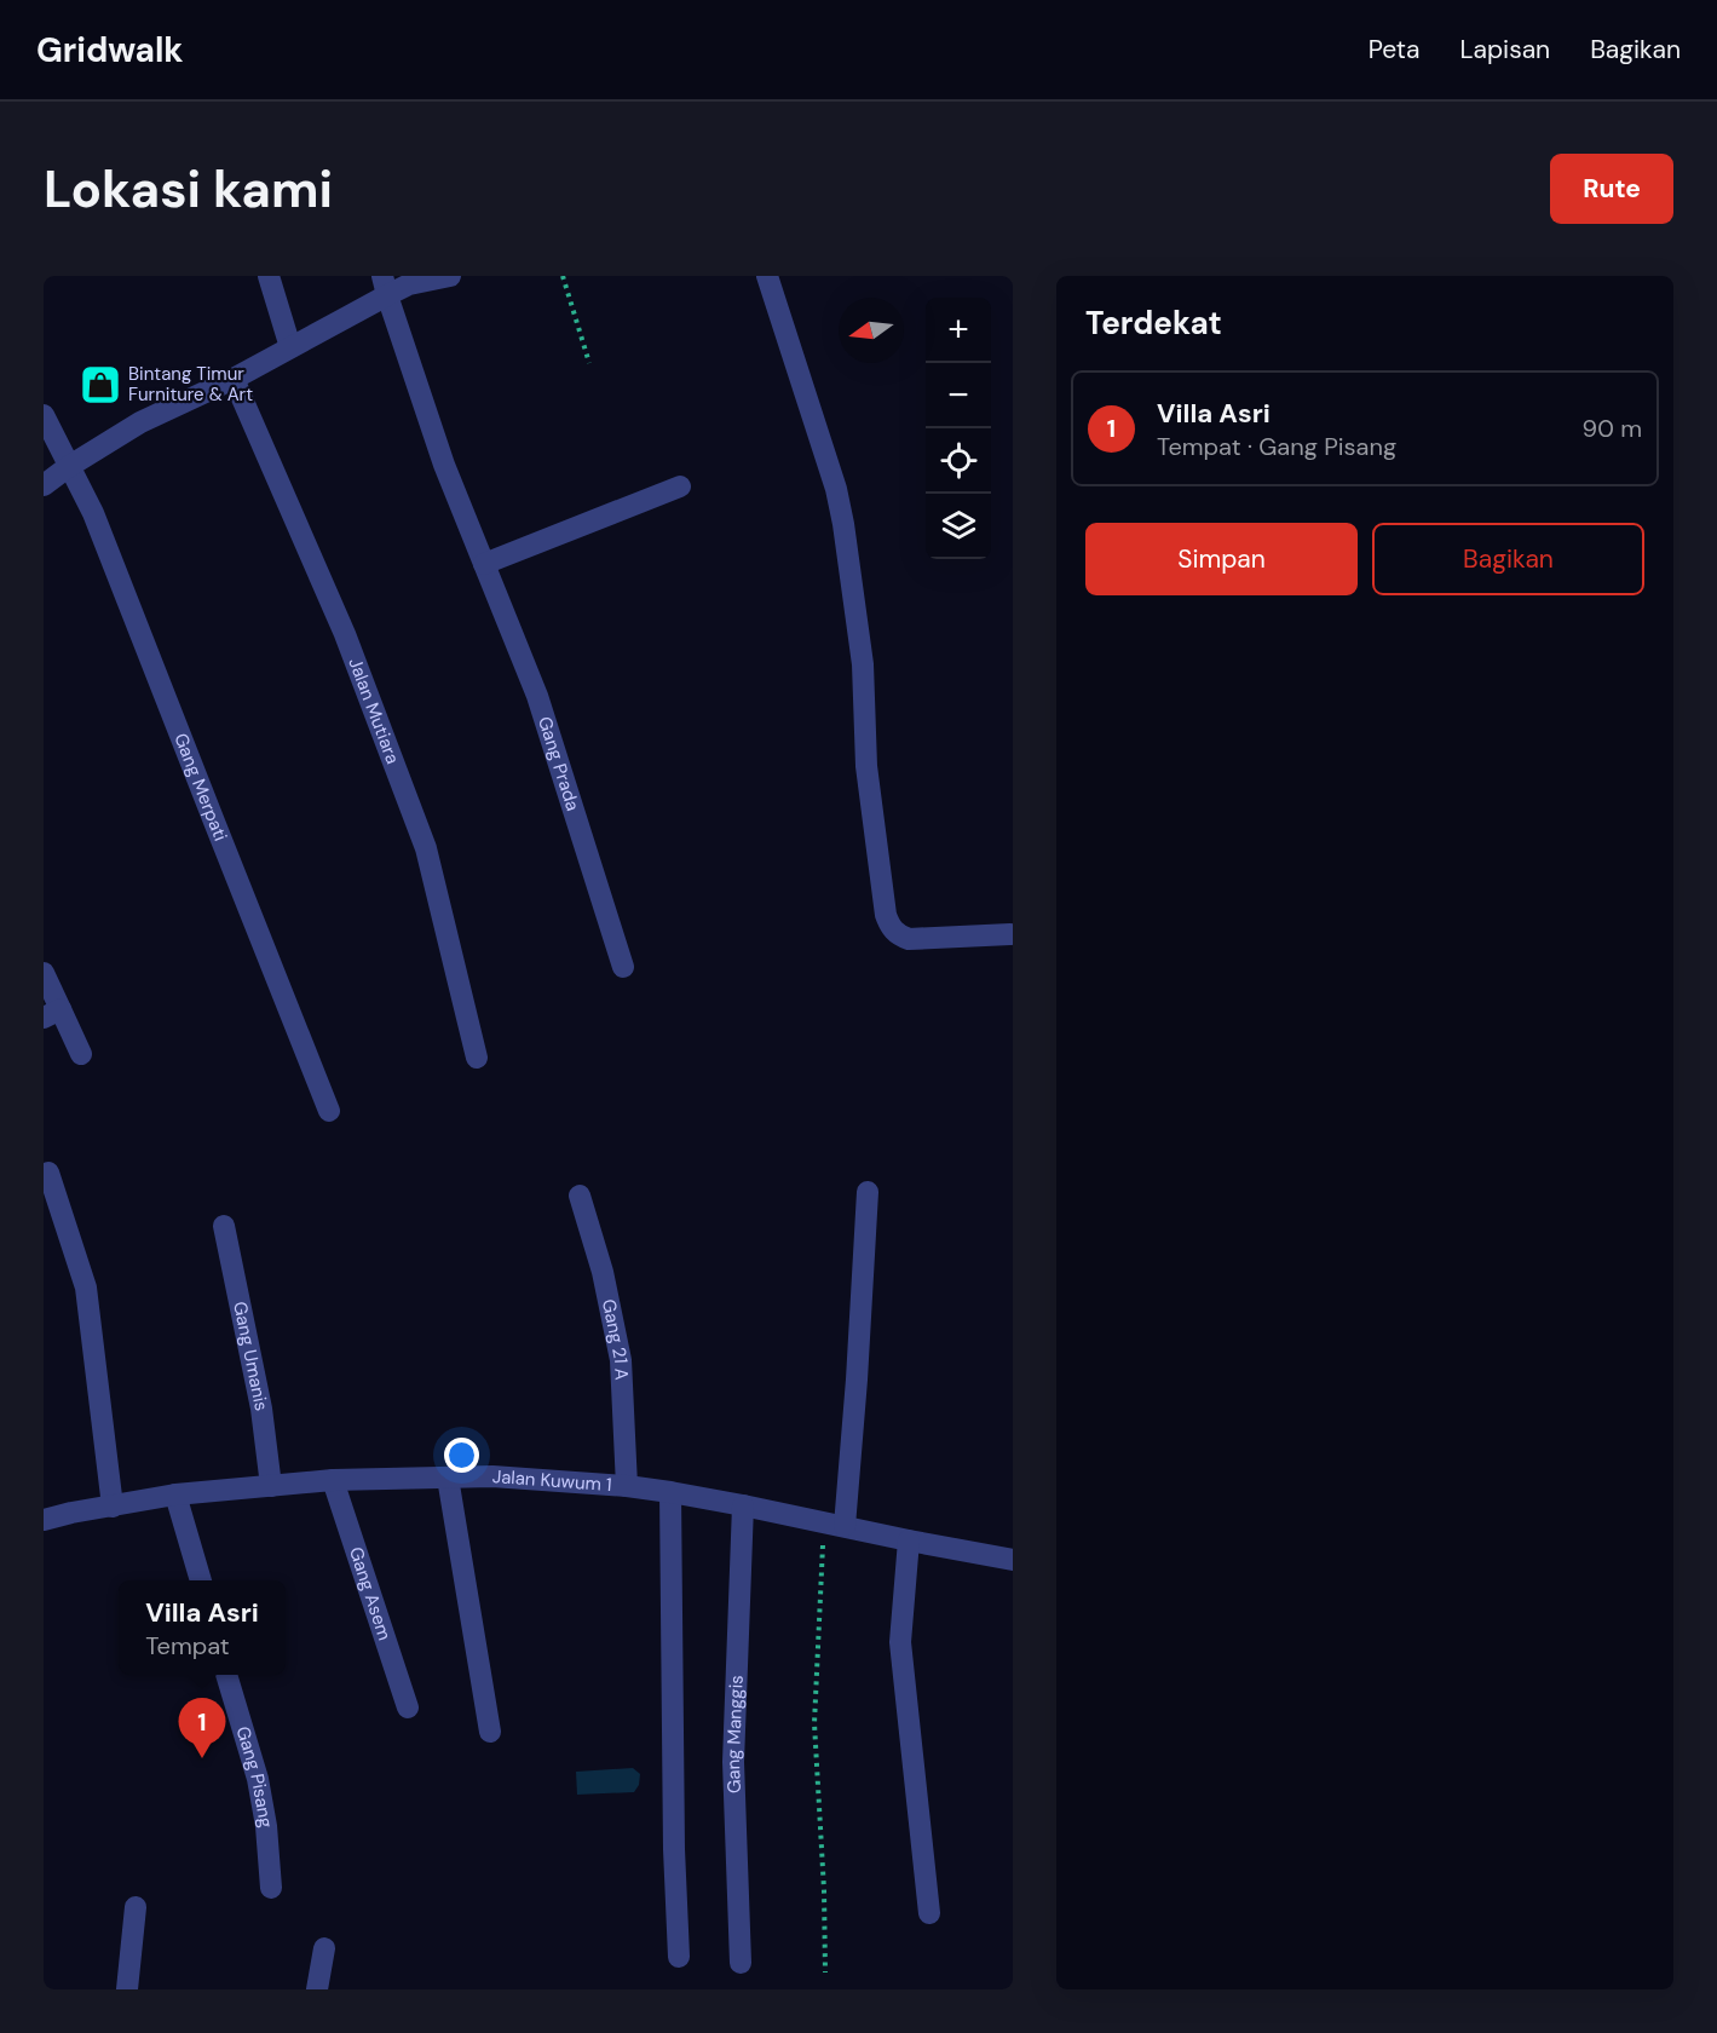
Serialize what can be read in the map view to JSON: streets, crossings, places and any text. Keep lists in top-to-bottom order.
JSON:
{
  "streets": {
    "street": [
      "Jalan Mutiara",
      "Gang Prada",
      "Gang Merpati",
      "Gang 21 A",
      "Gang Umanis",
      "Jalan Kuwum 1",
      "Gang Asem",
      "Gang Manggis",
      "Gang Pisang"
    ]
  },
  "crossings": [
    ["Gang 21 A", "Jalan Kuwum 1"],
    ["Gang Umanis", "Jalan Kuwum 1"],
    ["Jalan Kuwum 1", "Gang Asem"],
    ["Jalan Kuwum 1", "Gang Manggis"]
  ],
  "places": {
    "shop": ["Bintang Timur Furniture & Art"]
  },
  "north": "left",
  "page": {
    "header": "Gridwalk",
    "nav": ["Peta", "Lapisan", "Bagikan"],
    "buttons": [
      "Rute",
      ["Simpan", "Bagikan"]
    ],
    "title": "Lokasi kami",
    "heading": "Terdekat",
    "map_buttons": ["+", "−"],
    "list": [
      {
        "mark": "1",
        "name": "Villa Asri",
        "note": "Tempat · Gang Pisang",
        "value": "90 m"
      }
    ],
    "popup": ["Villa Asri", "Tempat"],
    "pins": "1"
  }
}
